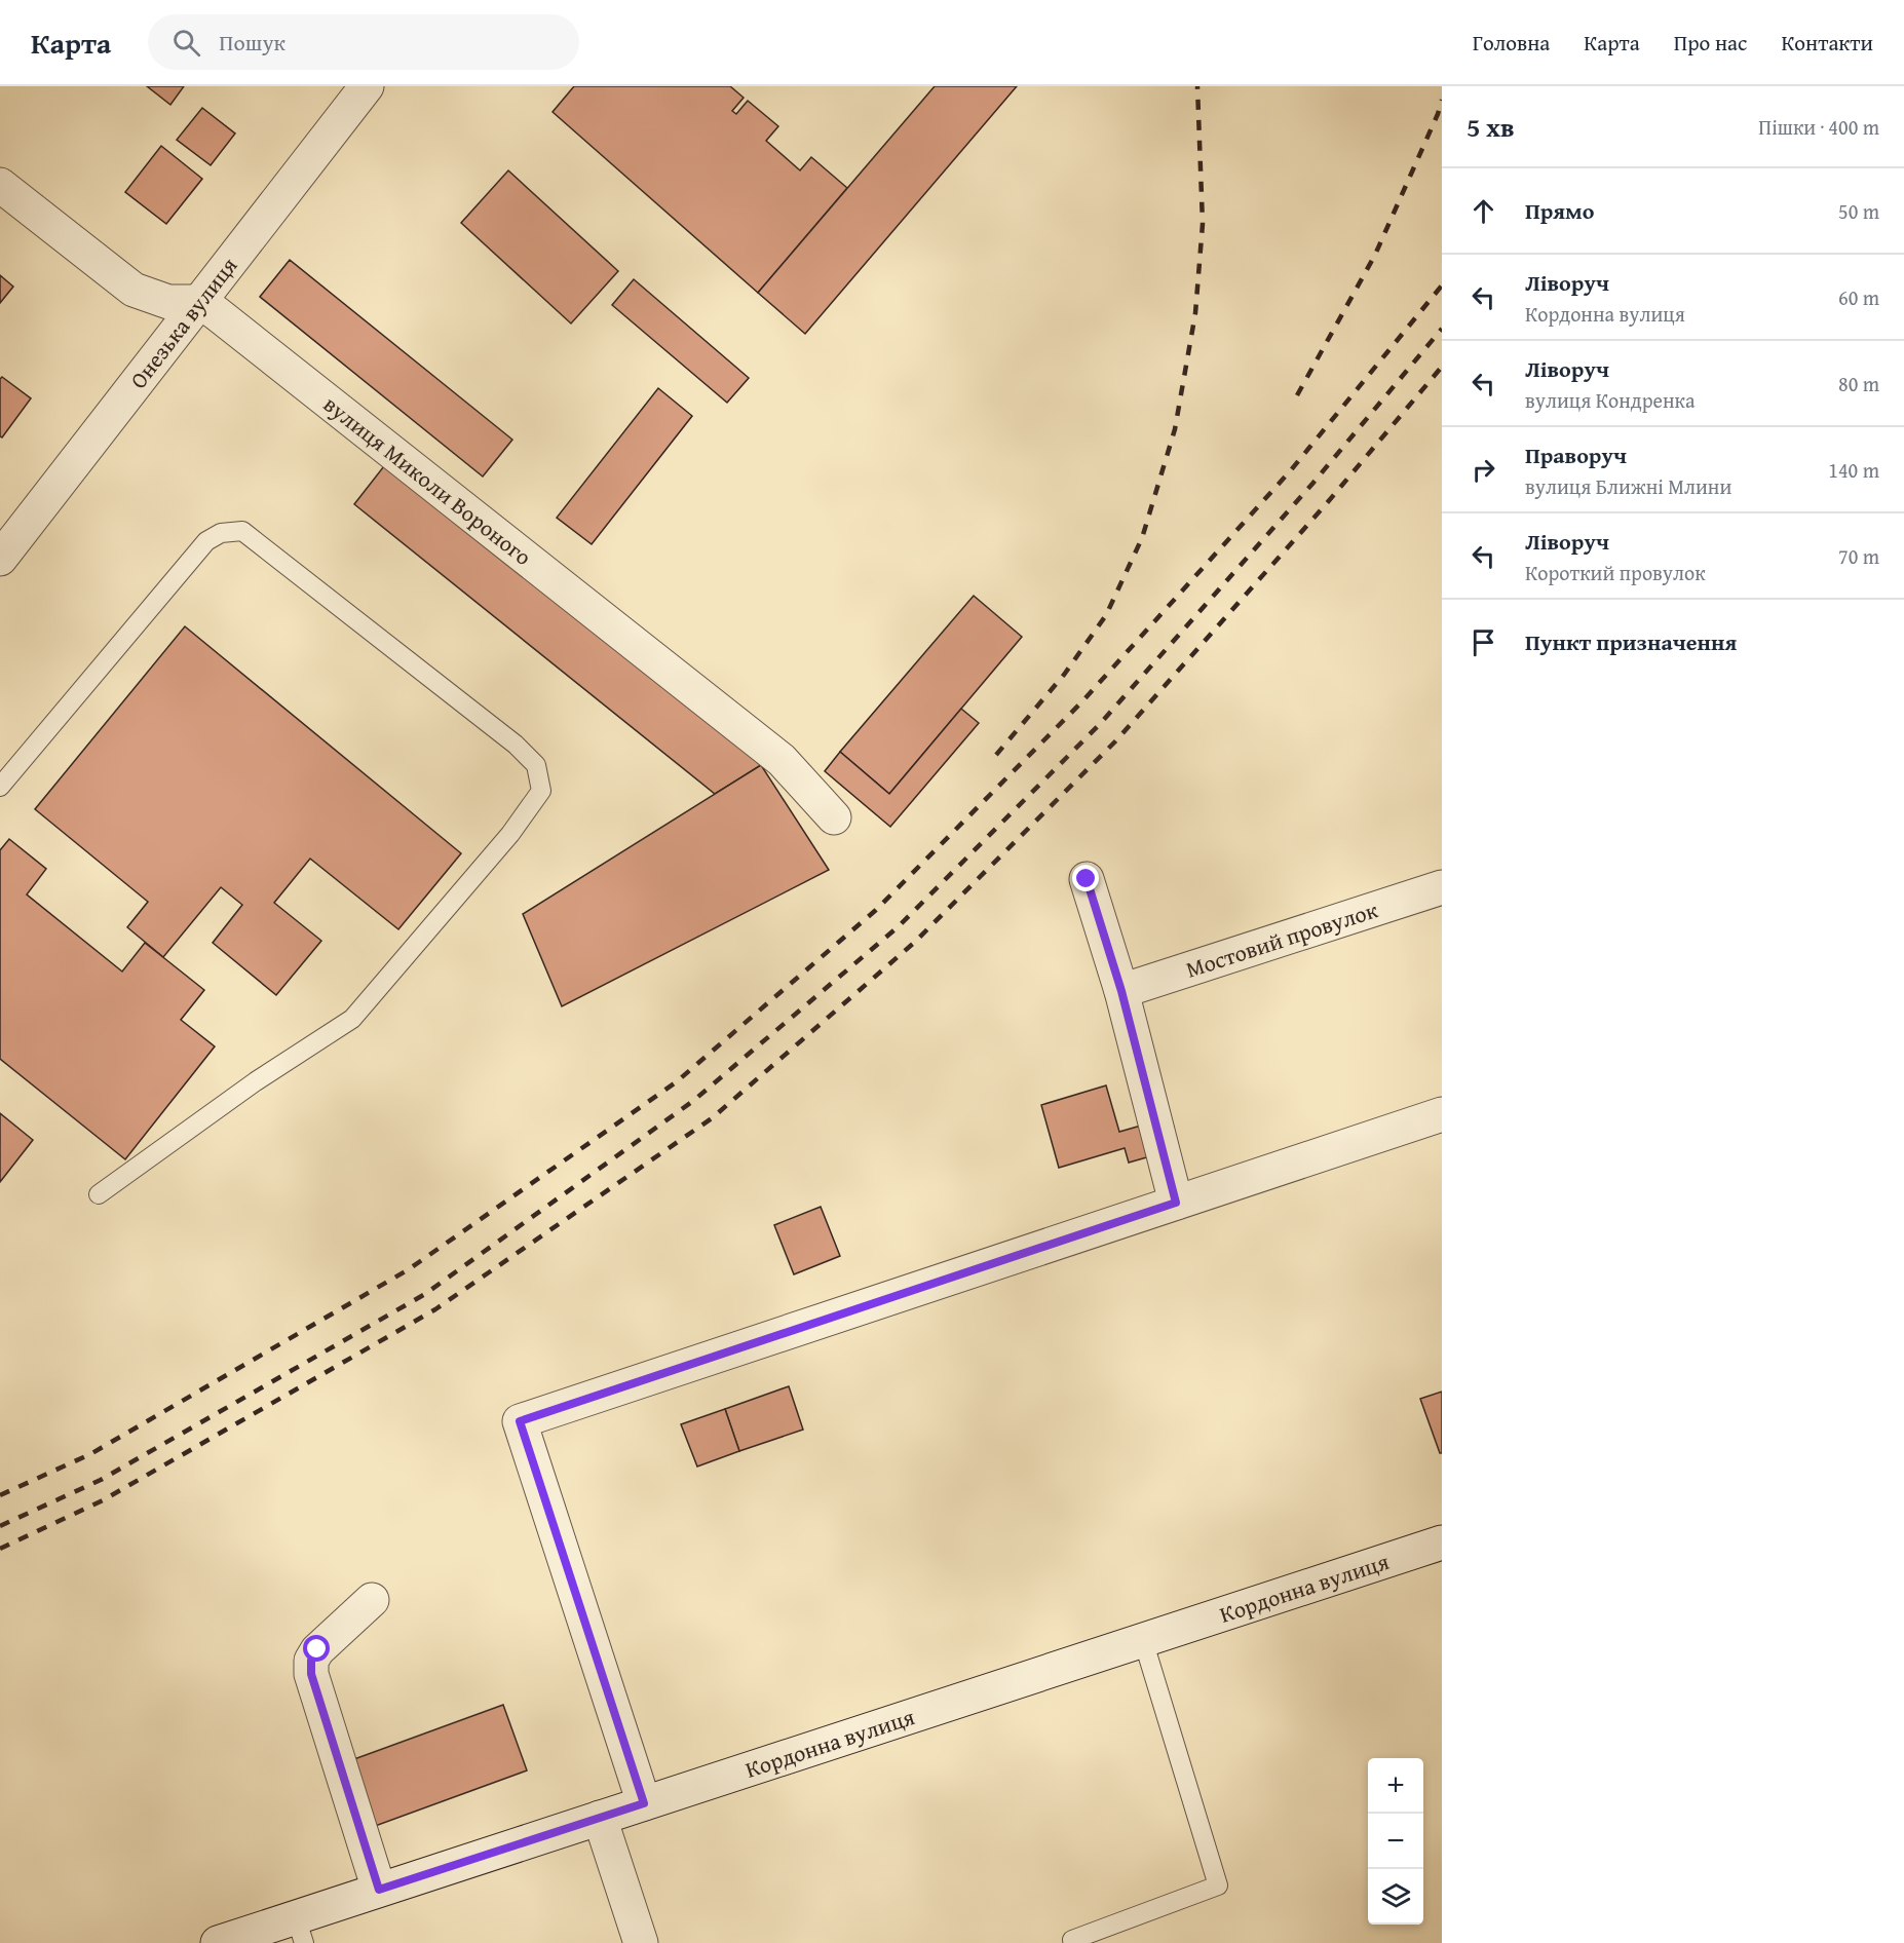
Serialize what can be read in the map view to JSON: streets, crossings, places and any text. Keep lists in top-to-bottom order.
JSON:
{
  "streets": {
    "street": [
      "Онезька вулиця",
      "вулиця Миколи Вороного",
      "Мостовий провулок",
      "Кордонна вулиця"
    ]
  },
  "crossings": [
    ["Онезька вулиця", "вулиця Миколи Вороного"]
  ],
  "page": {
    "header": "Карта",
    "search": "Пошук",
    "nav": [
      "Головна",
      "Карта",
      "Про нас",
      "Контакти"
    ],
    "heading": ["5 хв", "Пішки · 400 m"],
    "list": [
      ["Прямо", "50 m"],
      ["Ліворуч", "Кордонна вулиця", "60 m"],
      ["Ліворуч", "вулиця Кондренка", "80 m"],
      ["Праворуч", "вулиця Ближні Млини", "140 m"],
      ["Ліворуч", "Короткий провулок", "70 m"],
      "Пункт призначення"
    ],
    "map_buttons": ["+", "−"]
  }
}
